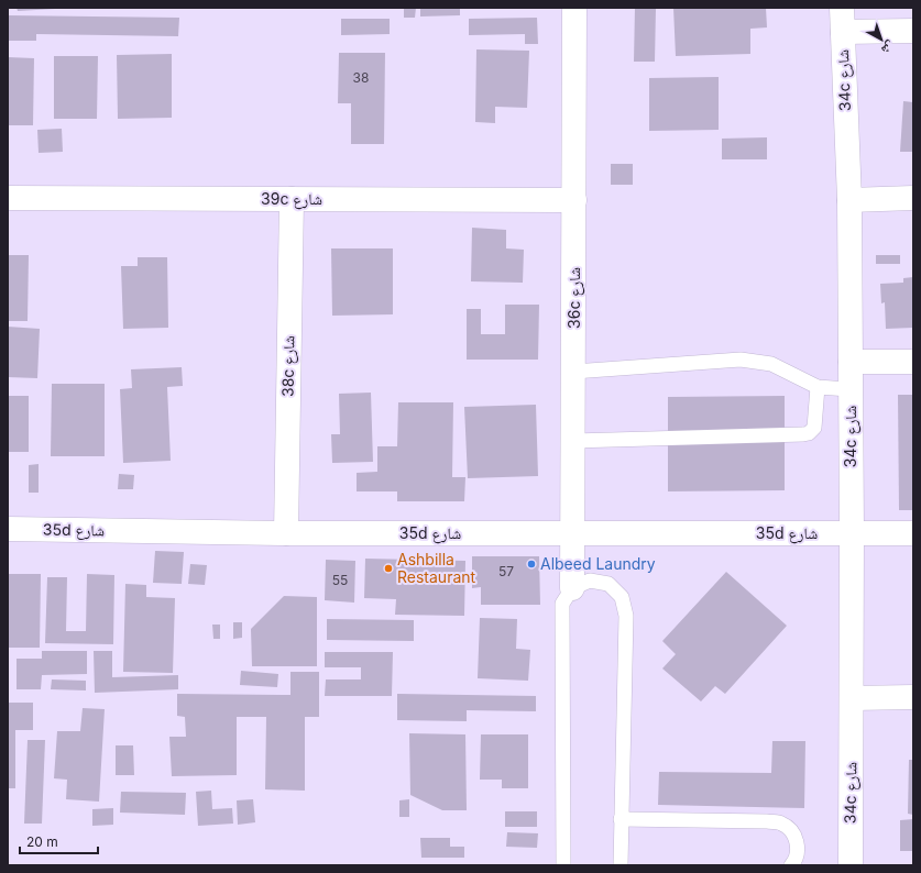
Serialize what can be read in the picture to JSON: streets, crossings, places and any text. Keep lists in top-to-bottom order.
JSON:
{
  "streets": {
    "street": [
      "34c شارع",
      "39c شارع",
      "36c شارع",
      "38c شارع",
      "35d شارع"
    ]
  },
  "crossings": [
    ["34c شارع", "35d شارع"],
    ["39c شارع", "36c شارع"],
    ["39c شارع", "38c شارع"],
    ["36c شارع", "35d شارع"],
    ["38c شارع", "35d شارع"]
  ],
  "places": ["Albeed Laundry", "Ashbilla Restaurant"],
  "house_numbers": ["38", "57", "55"],
  "scale_bar": "20 m",
  "north": "bottom right"
}
